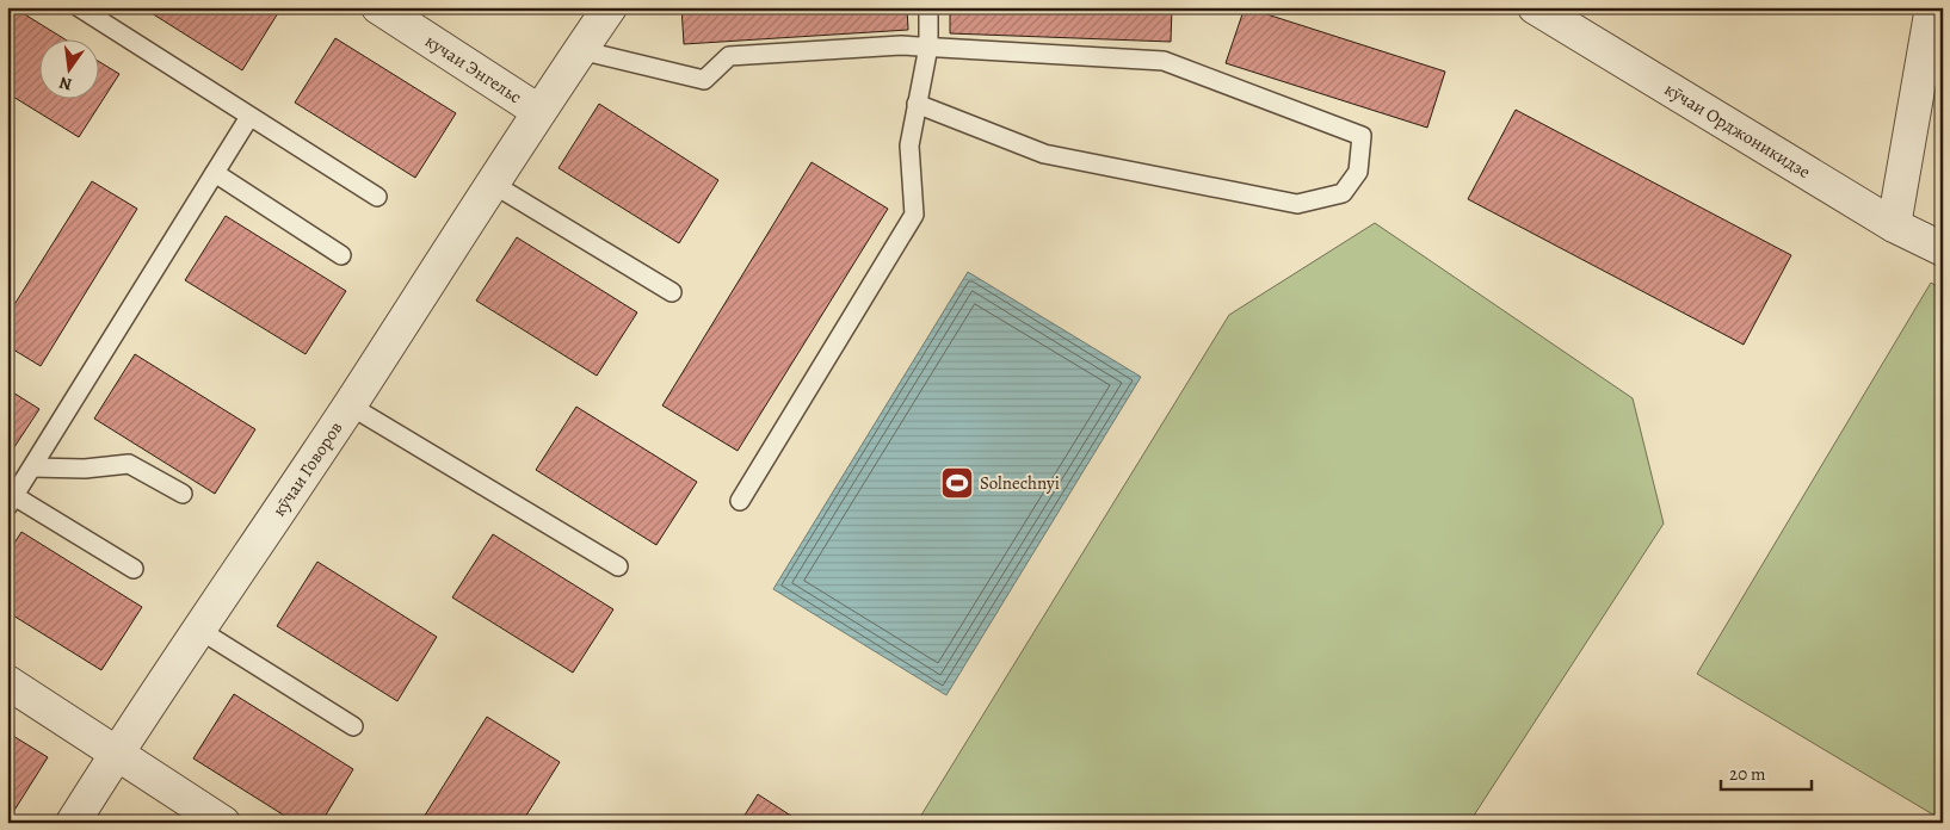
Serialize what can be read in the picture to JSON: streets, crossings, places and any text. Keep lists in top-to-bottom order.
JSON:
{
  "streets": {
    "street": ["кучаи Энгельс", "кӯчаи Орджоникидзе", "кӯчаи Говоров"]
  },
  "crossings": [
    ["кучаи Энгельс", "кӯчаи Говоров"]
  ],
  "places": {
    "sports": ["Solnechnyi"]
  },
  "scale_bar": "20 m",
  "north": "bottom"
}
